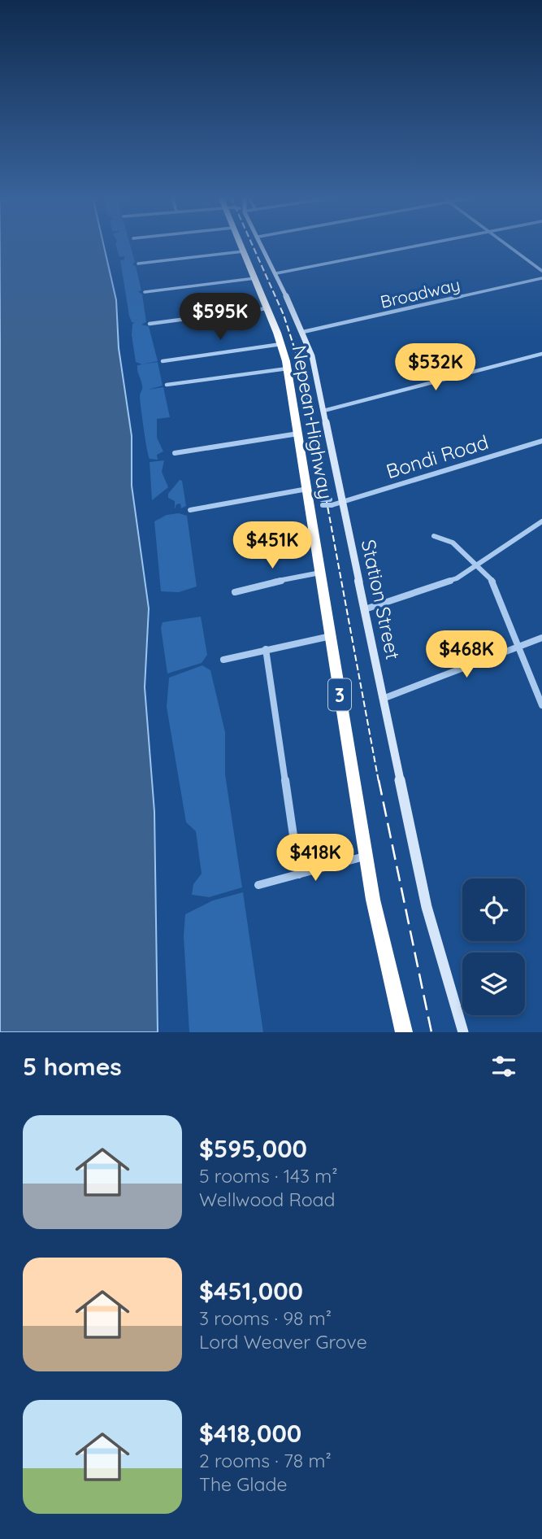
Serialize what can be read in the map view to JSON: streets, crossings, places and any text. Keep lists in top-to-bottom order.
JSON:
{
  "streets": {
    "highway": ["Nepean Highway", "3"],
    "street": ["Broadway", "Bondi Road", "Station Street"]
  },
  "crossings": [
    ["Broadway", "Station Street"],
    ["Nepean Highway", "Bondi Road"],
    ["Bondi Road", "Station Street"]
  ],
  "page": {
    "price": [
      "$595K",
      "$532K",
      "$451K",
      "$468K",
      "$418K"
    ],
    "heading": "5 homes",
    "list": [
      {
        "name": "$595,000",
        "note": "5 rooms · 143 m² · Wellwood Road"
      },
      {
        "name": "$451,000",
        "note": "3 rooms · 98 m² · Lord Weaver Grove"
      },
      {
        "name": "$418,000",
        "note": "2 rooms · 78 m² · The Glade"
      }
    ]
  }
}
